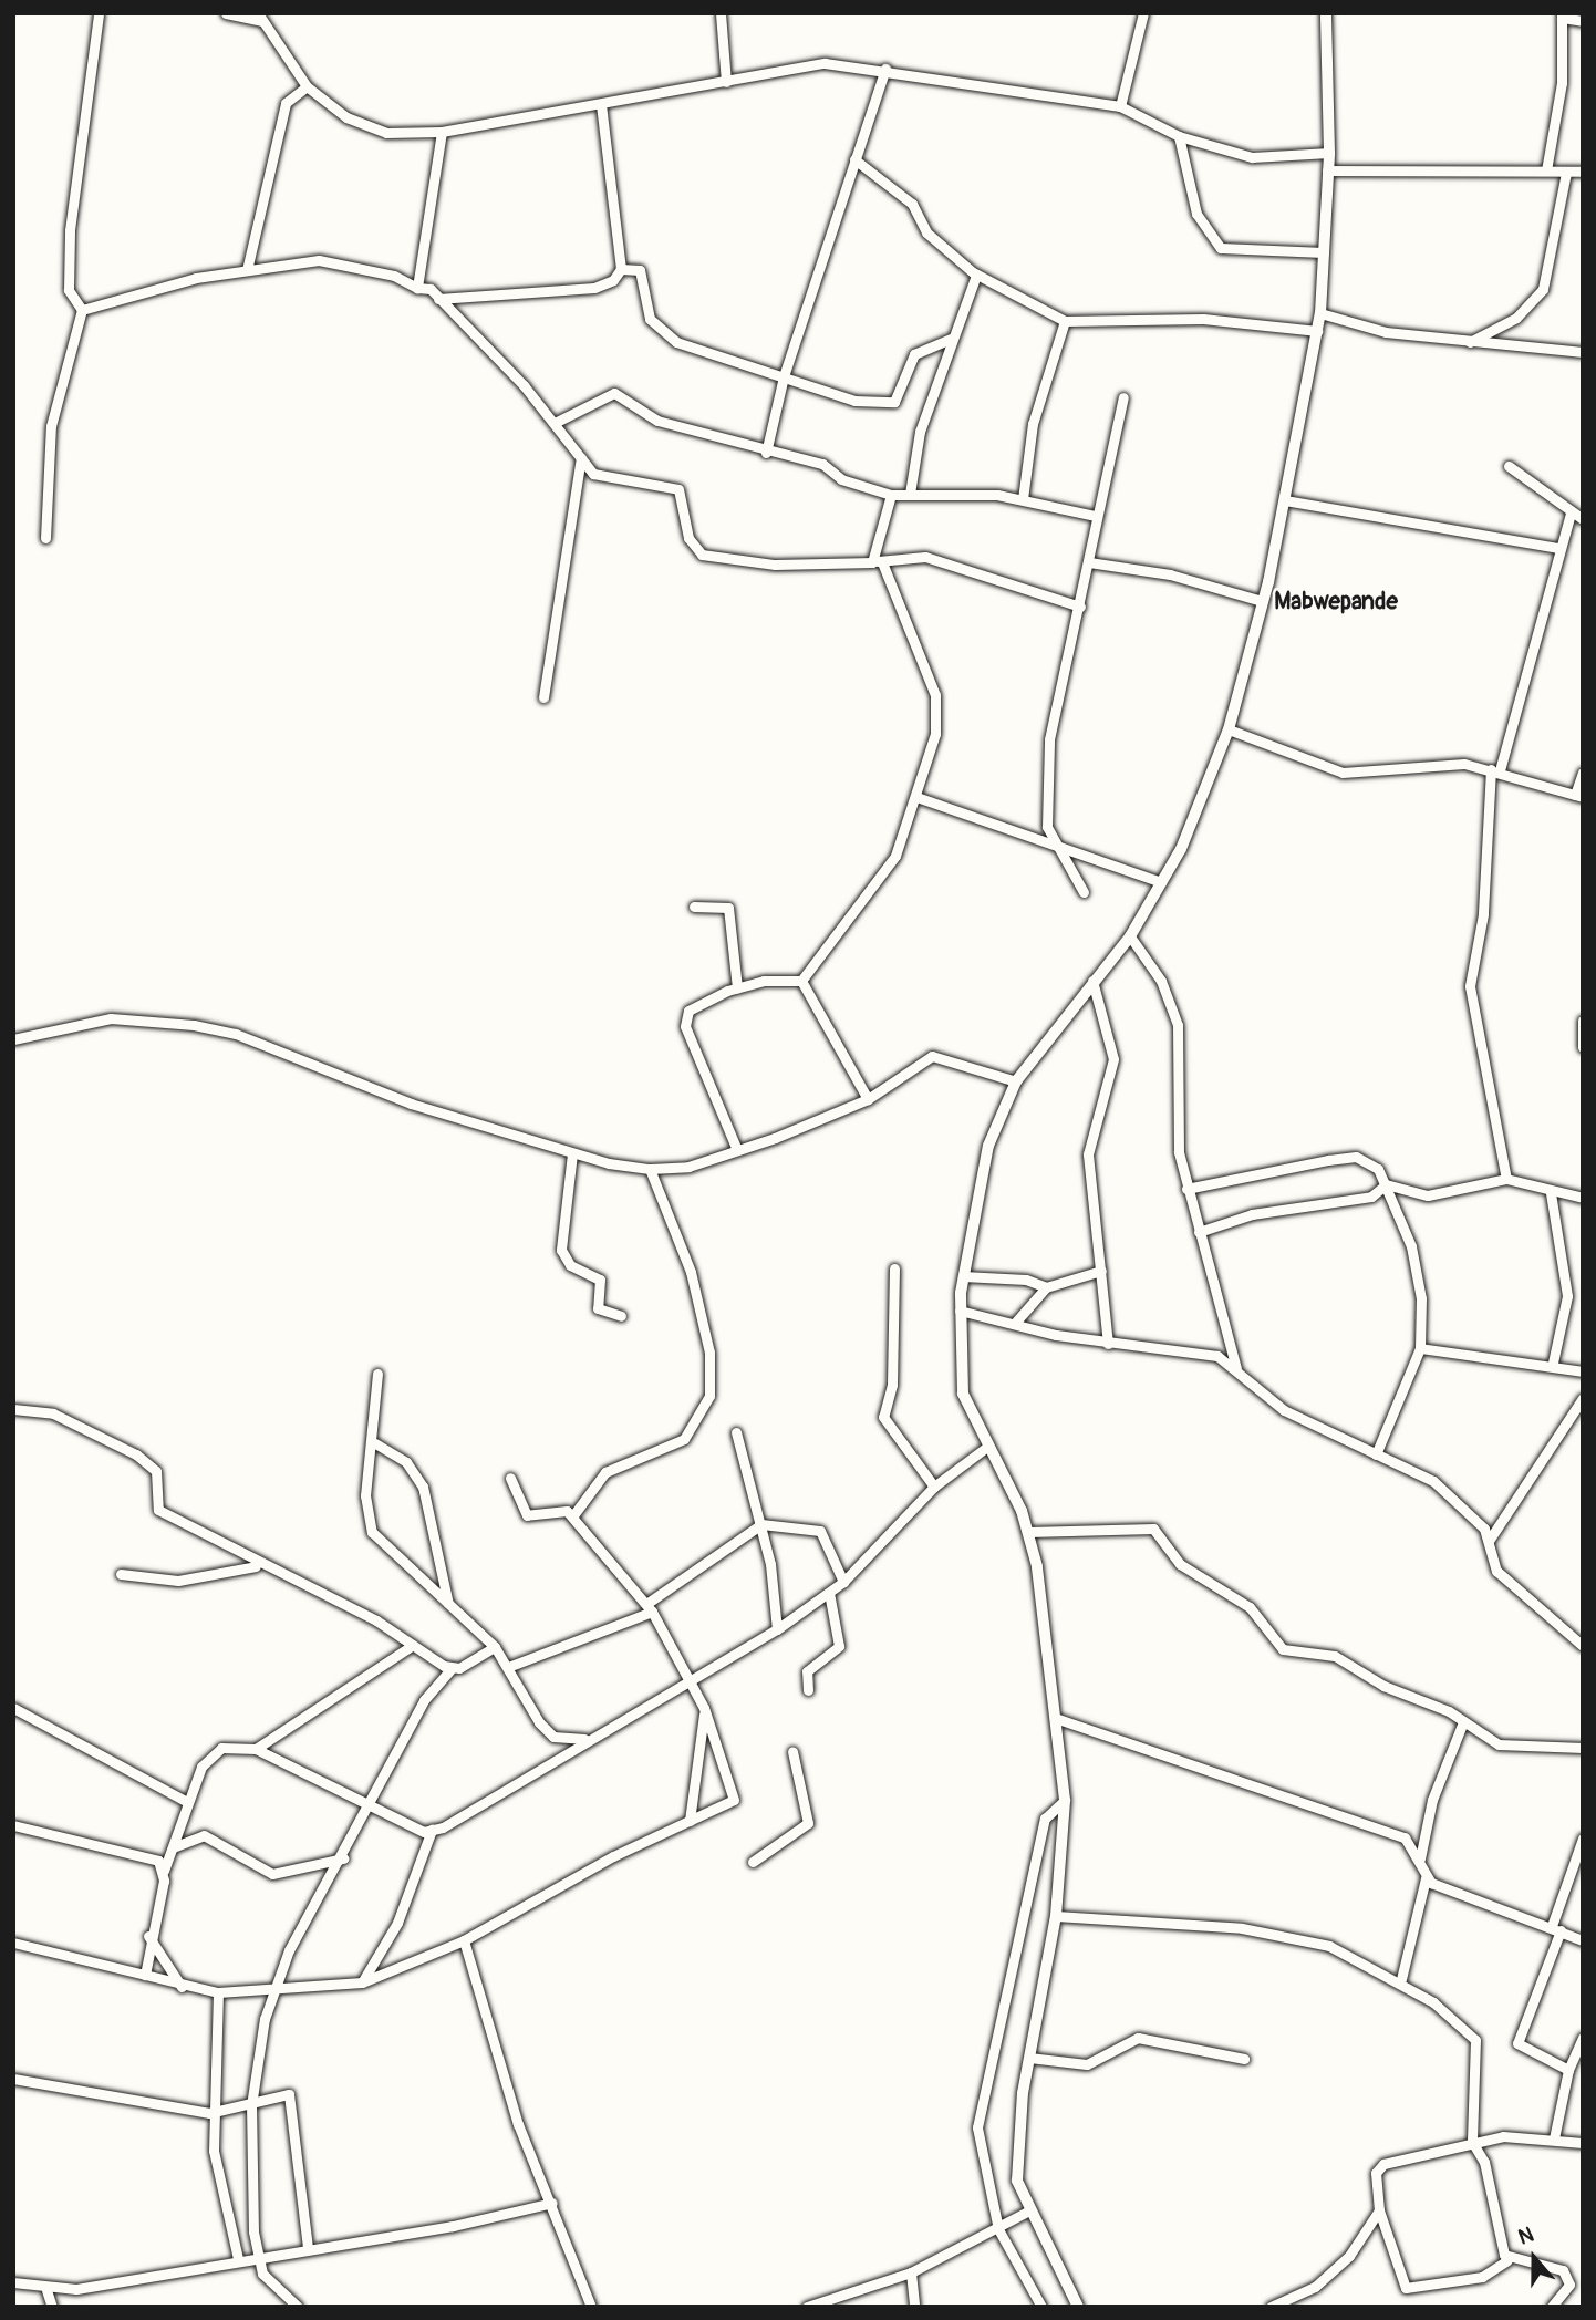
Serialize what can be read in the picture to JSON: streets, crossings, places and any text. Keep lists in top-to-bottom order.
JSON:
{
  "districts": ["Mabwepande"],
  "north": "top"
}
